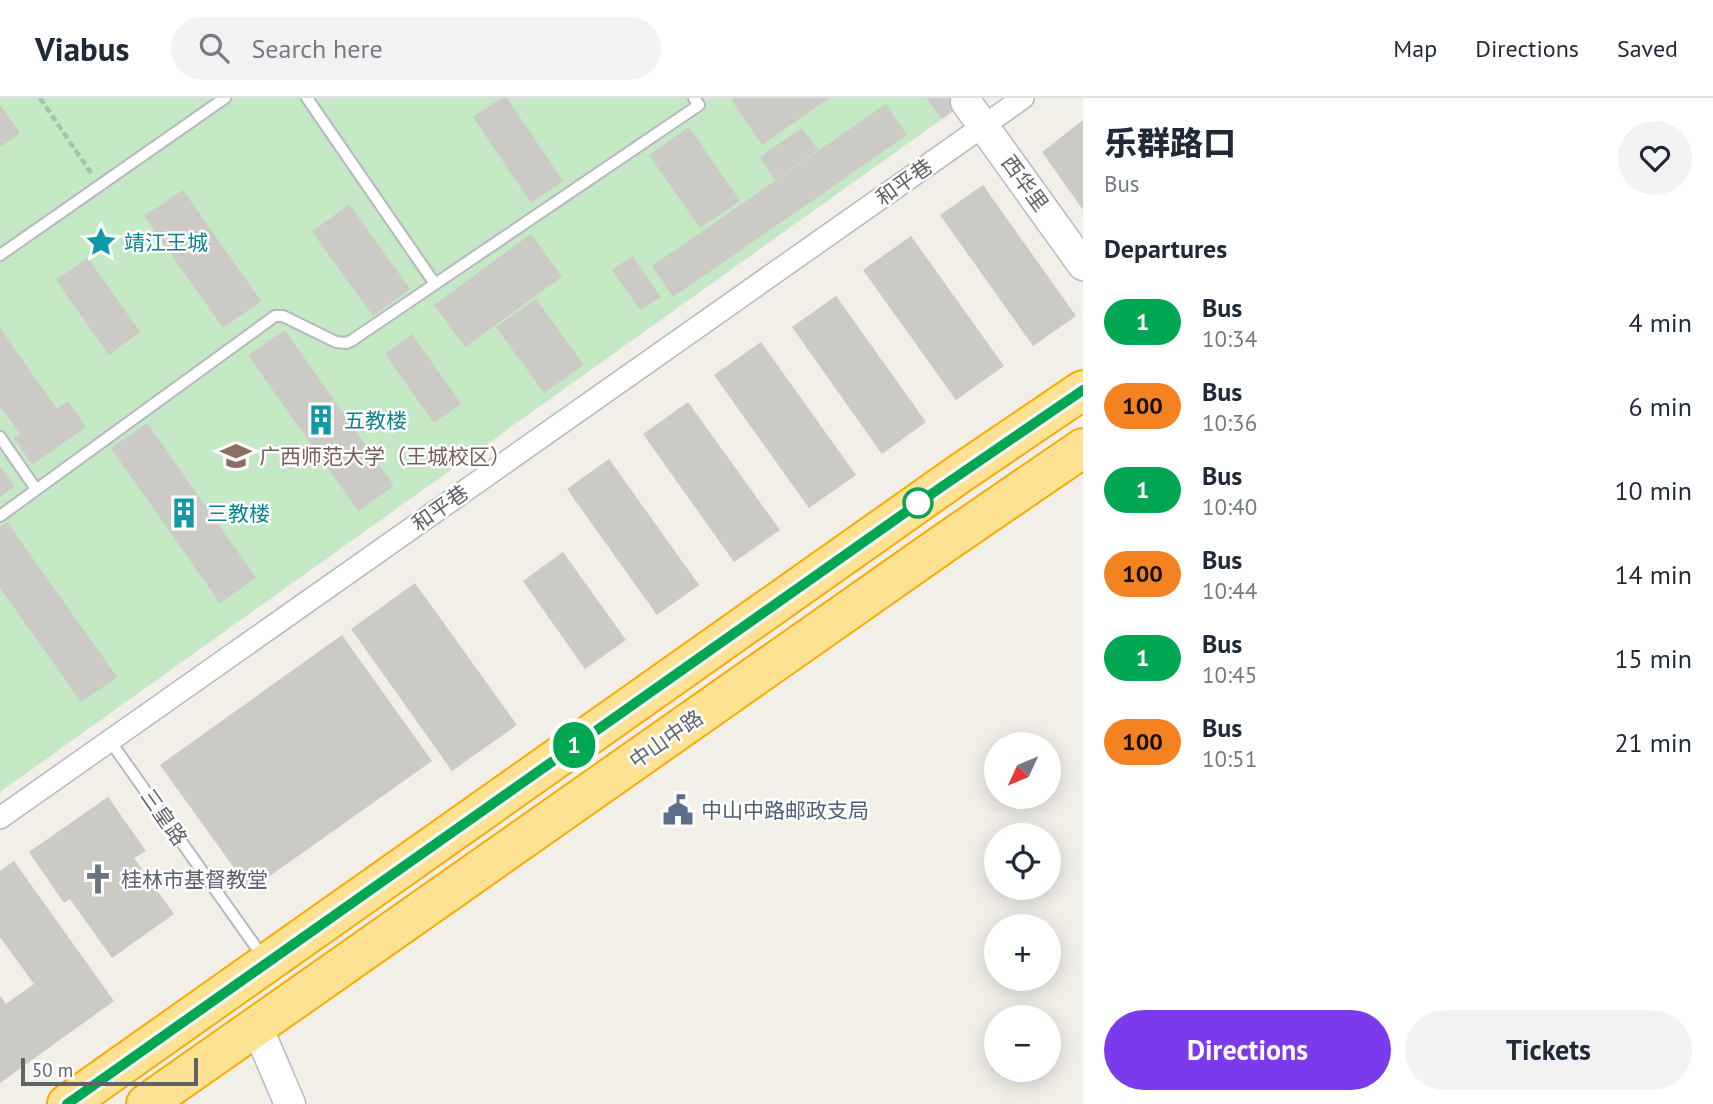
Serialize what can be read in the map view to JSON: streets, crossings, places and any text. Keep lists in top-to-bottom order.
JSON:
{
  "streets": {
    "highway": ["中山中路"],
    "street": ["和平巷", "西华里"],
    "lane": ["三皇路"]
  },
  "crossings": [
    ["和平巷", "西华里"],
    ["和平巷", "三皇路"]
  ],
  "places": {
    "place": ["靖江王城"],
    "building": ["五教楼", "三教楼"],
    "school or university": ["广西师范大学（王城校区）"],
    "public building": ["中山中路邮政支局"],
    "church": ["桂林市基督教堂"]
  },
  "lines": ["bus line 1"],
  "scale_bar": "50 m",
  "north": "bottom left",
  "page": {
    "header": "Viabus",
    "search": "Search here",
    "nav": ["Map", "Directions", "Saved"],
    "on_map": "1",
    "heading": [
      ["乐群路口", "Bus"],
      "Departures"
    ],
    "list": [
      {
        "mark": "1",
        "name": "Bus",
        "note": "10:34",
        "value": "4 min"
      },
      {
        "mark": "100",
        "name": "Bus",
        "note": "10:36",
        "value": "6 min"
      },
      {
        "mark": "1",
        "name": "Bus",
        "note": "10:40",
        "value": "10 min"
      },
      {
        "mark": "100",
        "name": "Bus",
        "note": "10:44",
        "value": "14 min"
      },
      {
        "mark": "1",
        "name": "Bus",
        "note": "10:45",
        "value": "15 min"
      },
      {
        "mark": "100",
        "name": "Bus",
        "note": "10:51",
        "value": "21 min"
      }
    ],
    "map_buttons": ["+", "−"],
    "buttons": ["Directions", "Tickets"],
    "scale": "50 m"
  }
}
